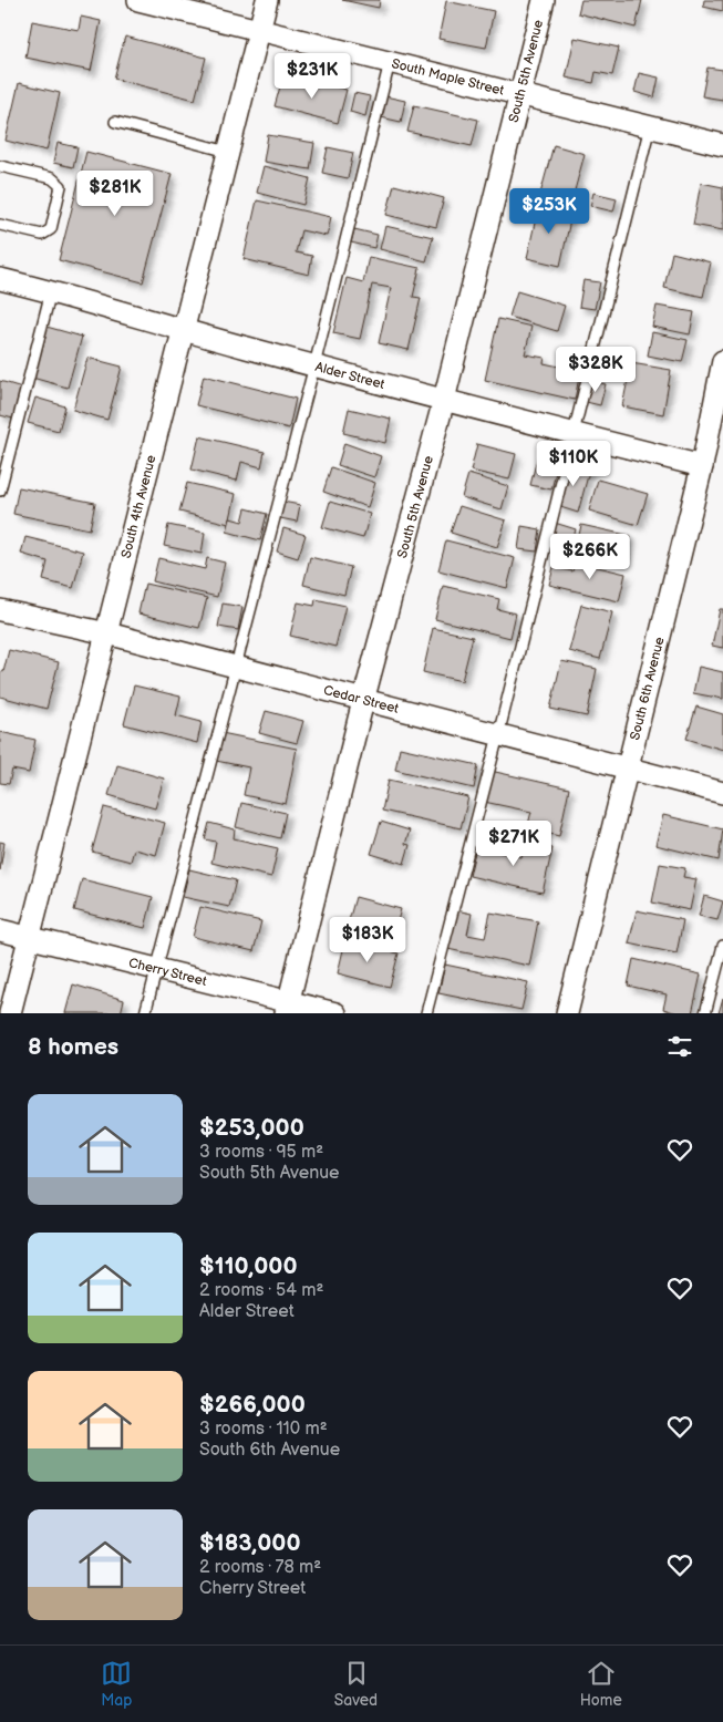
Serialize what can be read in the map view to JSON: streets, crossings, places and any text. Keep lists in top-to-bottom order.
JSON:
{
  "streets": {
    "street": [
      "South 5th Avenue",
      "South Maple Street",
      "Alder Street",
      "South 4th Avenue",
      "South 6th Avenue",
      "Cedar Street",
      "Cherry Street"
    ]
  },
  "crossings": [
    ["South 5th Avenue", "South Maple Street"],
    ["South 5th Avenue", "Alder Street"],
    ["South 5th Avenue", "Cedar Street"],
    ["South 5th Avenue", "Cherry Street"],
    ["South Maple Street", "South 4th Avenue"],
    ["Alder Street", "South 4th Avenue"],
    ["Alder Street", "South 6th Avenue"],
    ["South 4th Avenue", "Cedar Street"],
    ["South 4th Avenue", "Cherry Street"],
    ["South 6th Avenue", "Cedar Street"]
  ],
  "page": {
    "price": [
      "$231K",
      "$281K",
      "$253K",
      "$328K",
      "$110K",
      "$266K",
      "$271K",
      "$183K"
    ],
    "heading": "8 homes",
    "list": [
      {
        "name": "$253,000",
        "note": "3 rooms · 95 m² · South 5th Avenue"
      },
      {
        "name": "$110,000",
        "note": "2 rooms · 54 m² · Alder Street"
      },
      {
        "name": "$266,000",
        "note": "3 rooms · 110 m² · South 6th Avenue"
      },
      {
        "name": "$183,000",
        "note": "2 rooms · 78 m² · Cherry Street"
      }
    ],
    "tabs": ["Map", "Saved", "Home"]
  }
}
